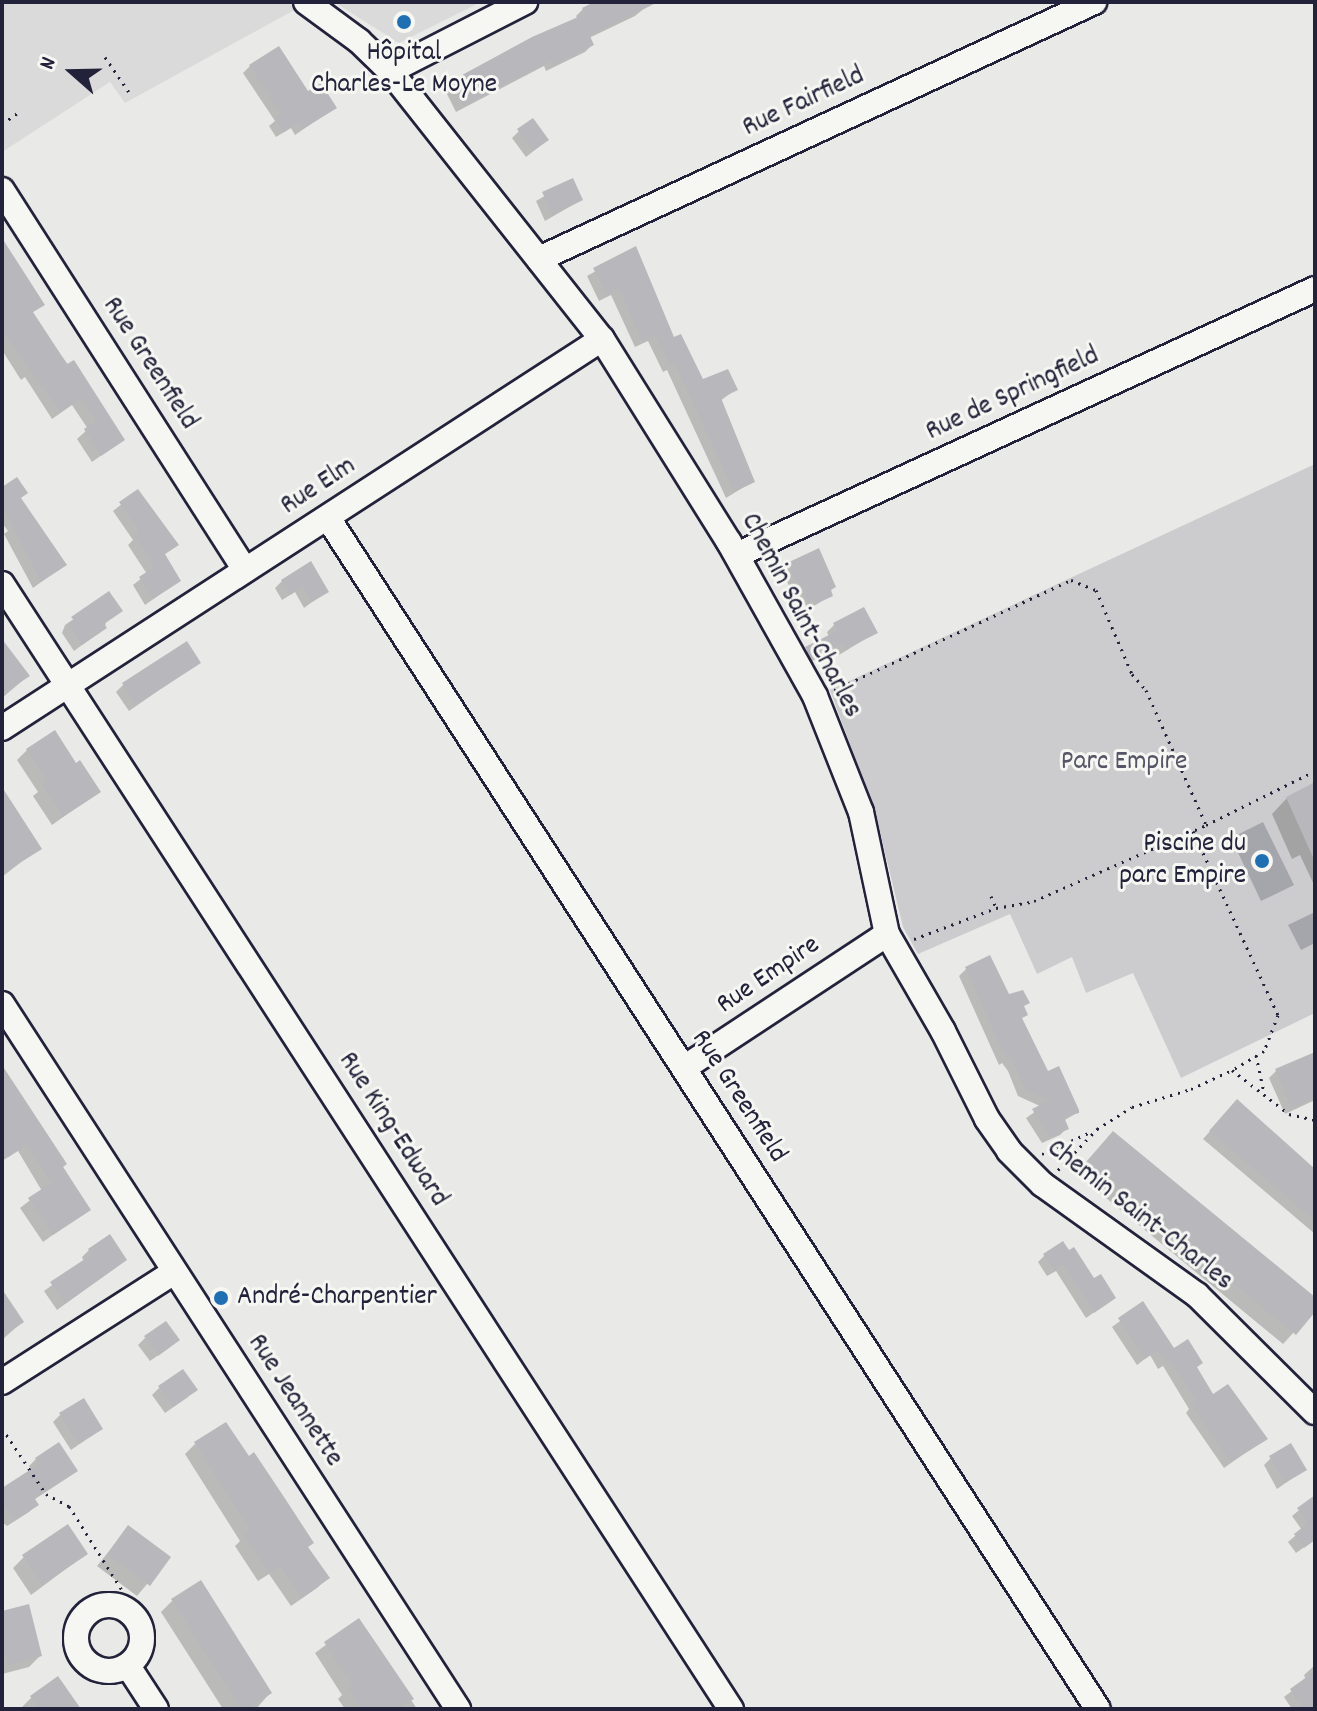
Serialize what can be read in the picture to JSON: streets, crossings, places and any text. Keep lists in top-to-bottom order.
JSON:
{
  "streets": {
    "street": [
      "Rue Fairfield",
      "Rue Greenfield",
      "Rue de Springfield",
      "Rue Elm",
      "Chemin Saint-Charles",
      "Rue Empire",
      "Rue King-Edward",
      "Rue Jeannette"
    ]
  },
  "crossings": [
    ["Rue Fairfield", "Chemin Saint-Charles"],
    ["Rue Greenfield", "Rue Elm"],
    ["Rue Greenfield", "Rue Empire"],
    ["Rue de Springfield", "Chemin Saint-Charles"],
    ["Rue Elm", "Chemin Saint-Charles"],
    ["Rue Elm", "Rue King-Edward"],
    ["Chemin Saint-Charles", "Rue Empire"]
  ],
  "parks": ["Parc Empire"],
  "places": ["Hôpital Charles-Le Moyne", "Piscine du parc Empire", "André-Charpentier"],
  "north": "left"
}
